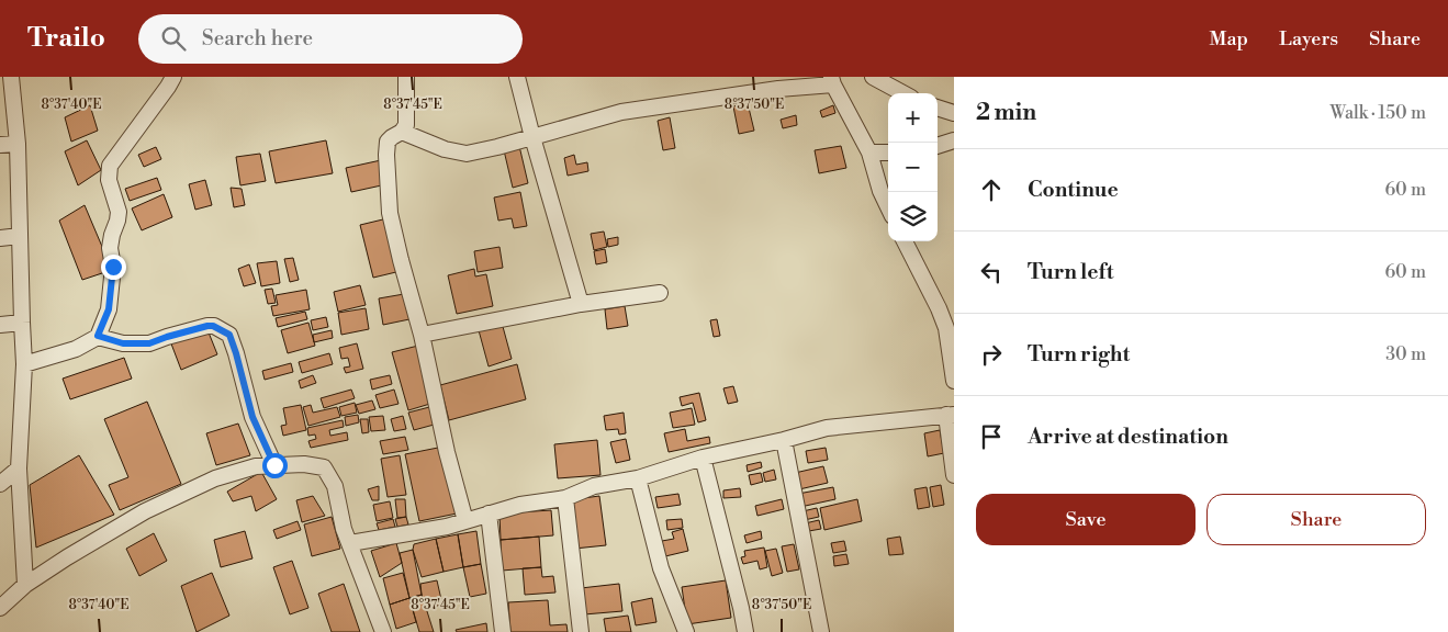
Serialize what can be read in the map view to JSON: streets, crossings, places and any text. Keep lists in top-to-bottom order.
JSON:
{
  "page": {
    "header": "Trailo",
    "search": "Search here",
    "nav": ["Map", "Layers", "Share"],
    "heading": ["2 min", "Walk · 150 m"],
    "map_buttons": ["+", "−"],
    "list": [
      ["Continue", "60 m"],
      ["Turn left", "60 m"],
      ["Turn right", "30 m"],
      "Arrive at destination"
    ],
    "buttons": ["Save", "Share"]
  },
  "coordinates": ["8°37'40\"E", "8°37'45\"E", "8°37'50\"E"]
}
